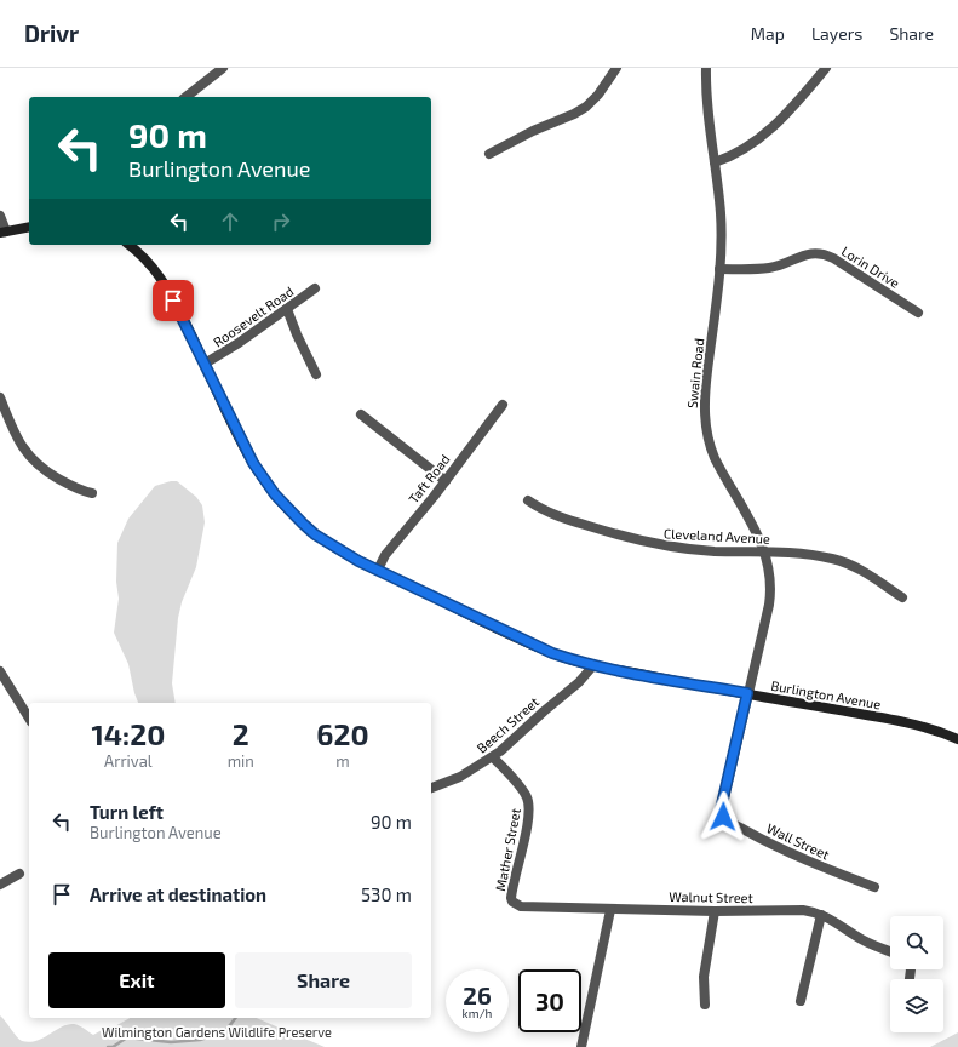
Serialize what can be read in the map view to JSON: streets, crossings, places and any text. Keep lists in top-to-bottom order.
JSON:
{
  "streets": {
    "main road": ["Burlington Avenue"],
    "street": [
      "Lorin Drive",
      "Roosevelt Road",
      "Swain Road",
      "Taft Road",
      "Cleveland Avenue",
      "Beech Street",
      "Wall Street",
      "Mather Street",
      "Walnut Street"
    ]
  },
  "crossings": [
    ["Lorin Drive", "Swain Road"],
    ["Roosevelt Road", "Burlington Avenue"],
    ["Swain Road", "Cleveland Avenue"],
    ["Swain Road", "Burlington Avenue"],
    ["Swain Road", "Wall Street"],
    ["Taft Road", "Burlington Avenue"],
    ["Burlington Avenue", "Beech Street"],
    ["Burlington Avenue", "Wall Street"],
    ["Beech Street", "Mather Street"],
    ["Mather Street", "Walnut Street"]
  ],
  "parks": ["Wilmington Gardens Wildlife Preserve"],
  "page": {
    "header": "Drivr",
    "nav": ["Map", "Layers", "Share"],
    "turn": ["90 m", "Burlington Avenue"],
    "eta": [
      "14:20",
      "Arrival",
      "2",
      "min",
      "620",
      "m"
    ],
    "list": [
      {
        "name": "Turn left",
        "note": "Burlington Avenue",
        "value": "90 m"
      },
      {
        "name": "Arrive at destination",
        "value": "530 m"
      }
    ],
    "buttons": ["Exit", "Share"],
    "speed": "26 km/h",
    "limit": "30"
  }
}
